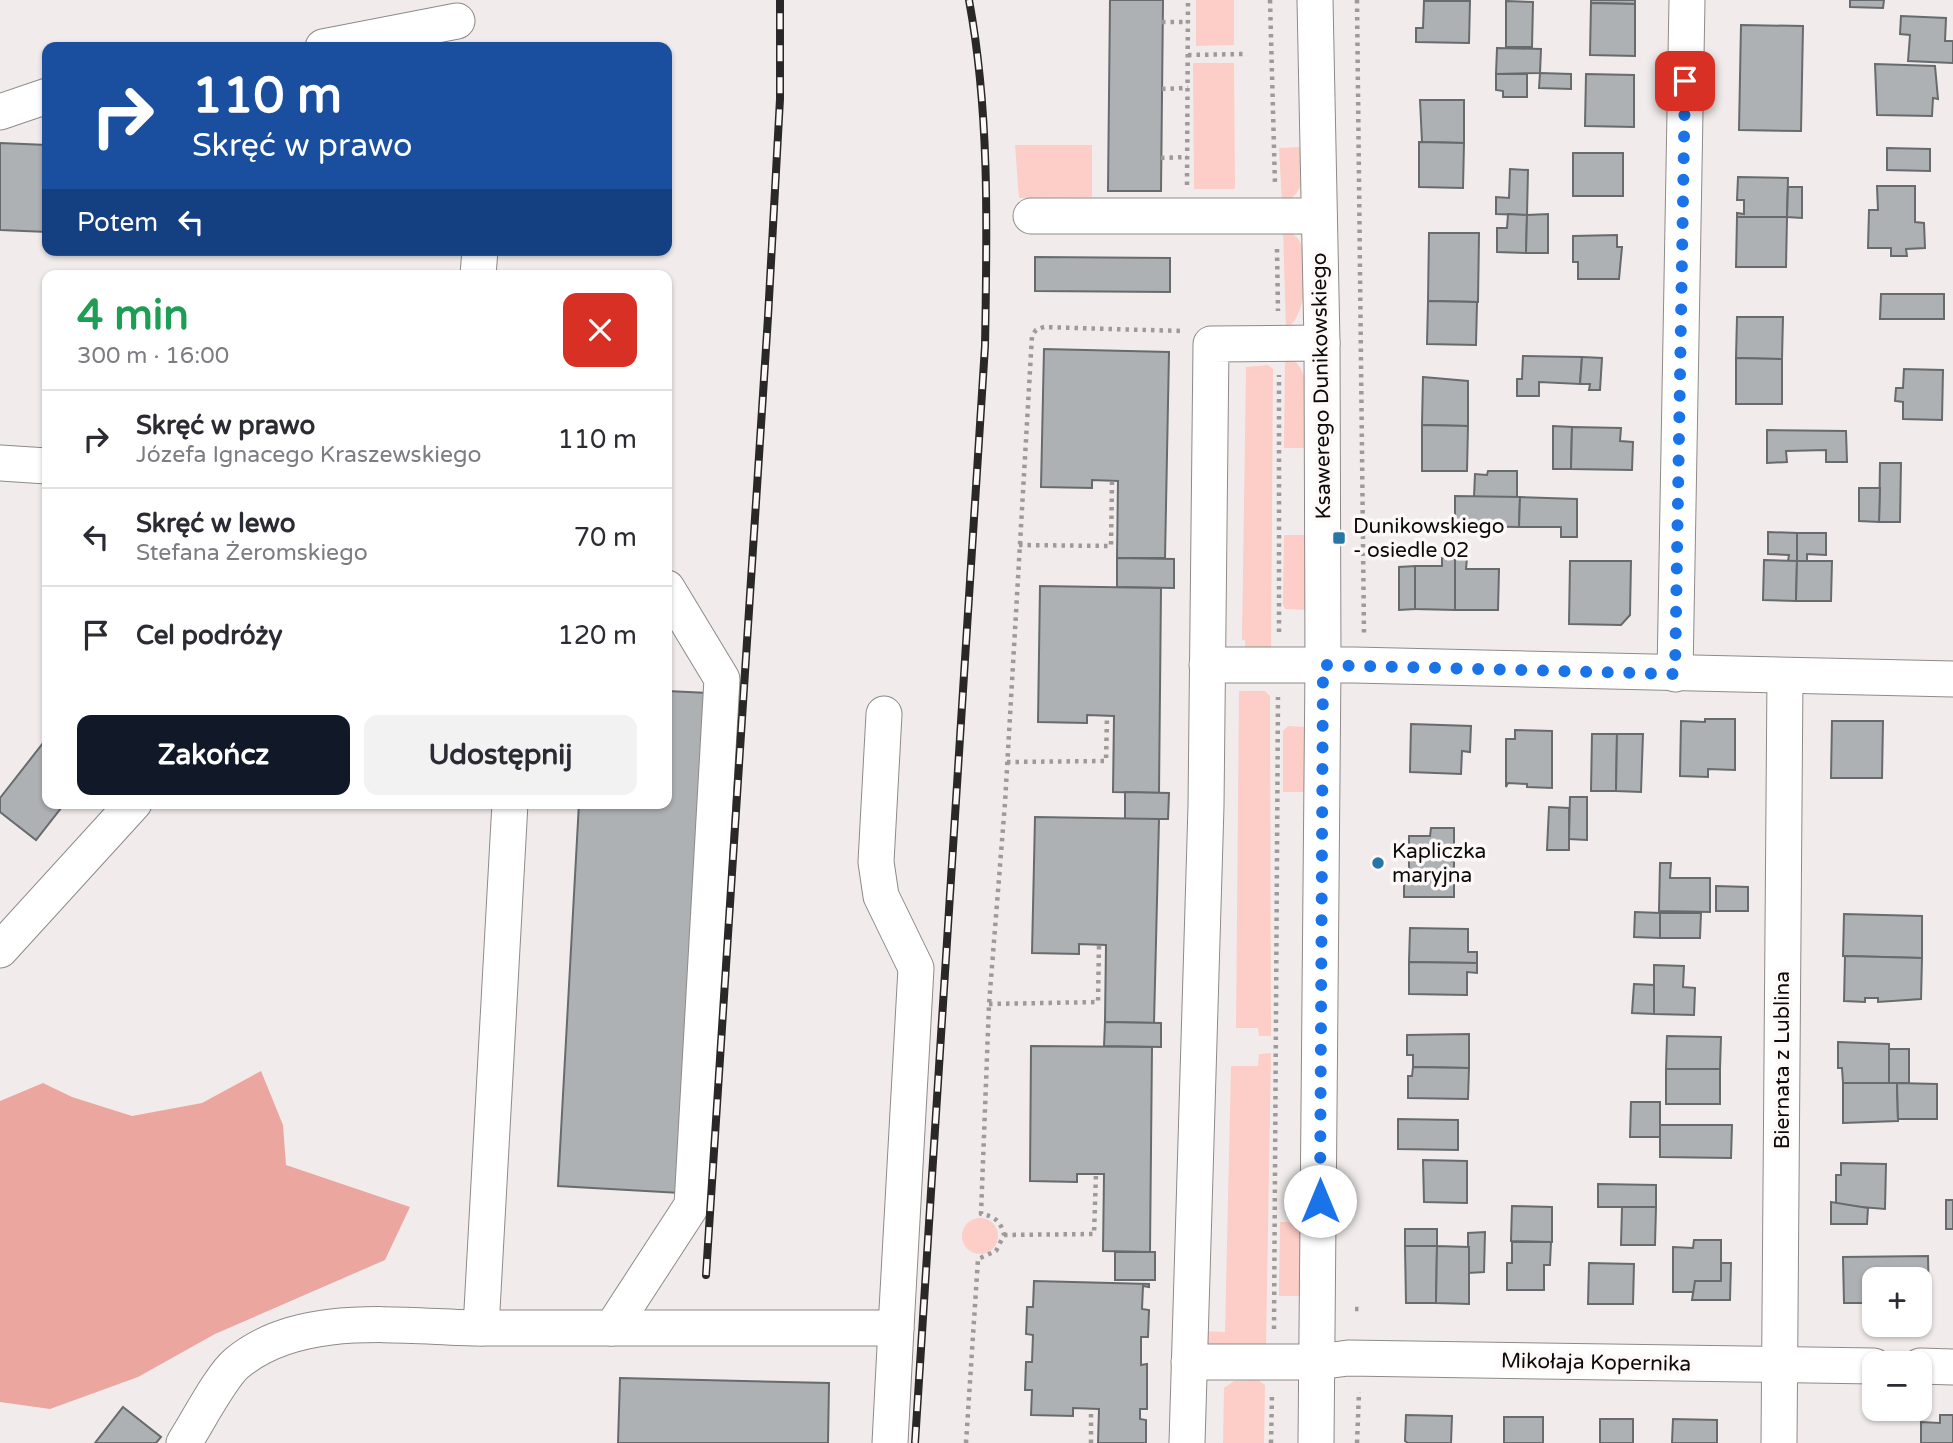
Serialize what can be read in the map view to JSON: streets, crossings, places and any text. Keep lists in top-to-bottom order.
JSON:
{
  "streets": {
    "street": ["Ksawerego Dunikowskiego", "Biernata z Lublina", "Mikołaja Kopernika"]
  },
  "crossings": [
    ["Ksawerego Dunikowskiego", "Mikołaja Kopernika"],
    ["Biernata z Lublina", "Mikołaja Kopernika"]
  ],
  "places": {
    "transit": ["Dunikowskiego - osiedle 02"],
    "other": ["Kapliczka maryjna"]
  },
  "page": {
    "turn": ["110 m", "Skręć w prawo"],
    "then": "Potem",
    "heading": ["4 min", "300 m · 16:00"],
    "list": [
      {
        "name": "Skręć w prawo",
        "note": "Józefa Ignacego Kraszewskiego",
        "value": "110 m"
      },
      {
        "name": "Skręć w lewo",
        "note": "Stefana Żeromskiego",
        "value": "70 m"
      },
      {
        "name": "Cel podróży",
        "value": "120 m"
      }
    ],
    "buttons": ["Zakończ", "Udostępnij"],
    "map_buttons": ["+", "−"]
  }
}
